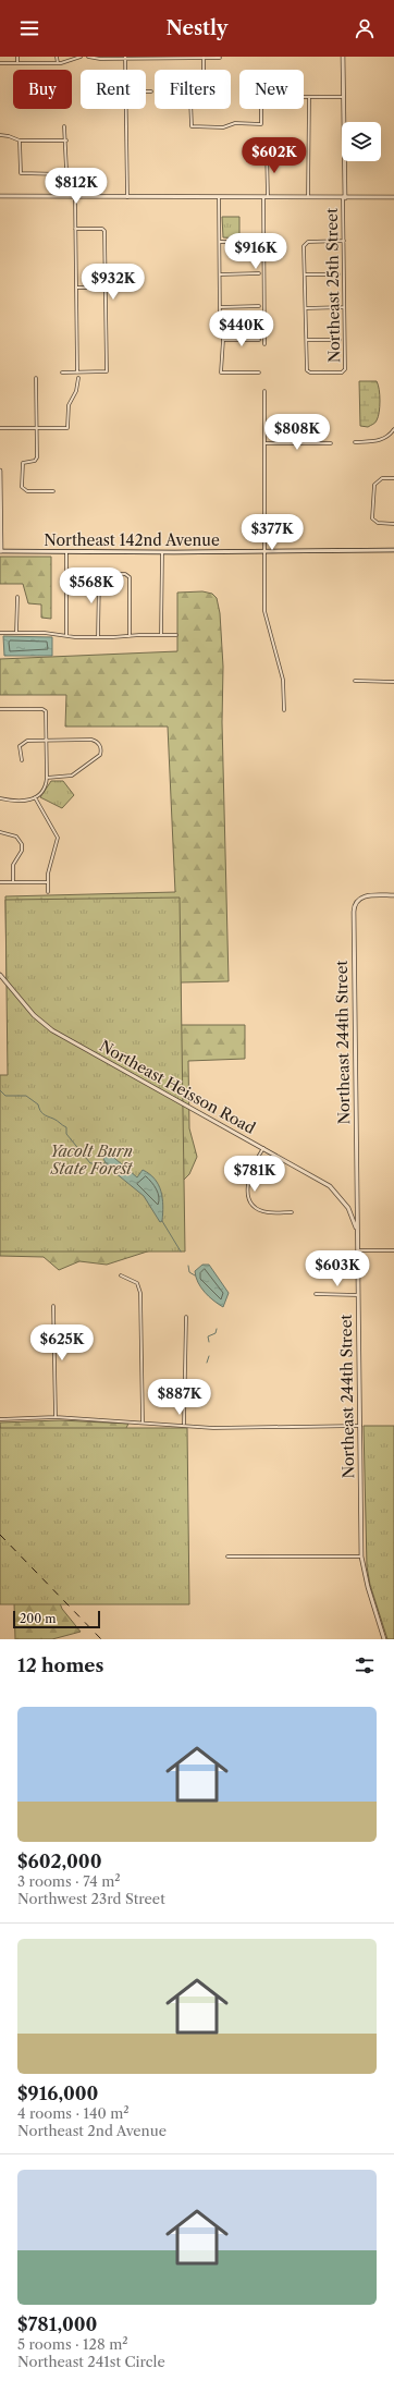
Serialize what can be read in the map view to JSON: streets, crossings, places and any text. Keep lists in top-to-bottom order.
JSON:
{
  "streets": {
    "street": [
      "Northeast 25th Street",
      "Northeast 142nd Avenue",
      "Northeast 244th Street",
      "Northeast Heisson Road"
    ]
  },
  "crossings": [
    ["Northeast 244th Street", "Northeast Heisson Road"]
  ],
  "parks": ["Yacolt Burn State Forest"],
  "scale_bar": "200 m",
  "page": {
    "header": "Nestly",
    "chip": [
      "Buy",
      "Rent",
      "Filters",
      "New"
    ],
    "price": [
      "$602K",
      "$812K",
      "$916K",
      "$932K",
      "$440K",
      "$808K",
      "$377K",
      "$568K",
      "$781K",
      "$603K",
      "$625K",
      "$887K"
    ],
    "scale": "200 m",
    "heading": "12 homes",
    "list": [
      {
        "name": "$602,000",
        "note": "3 rooms · 74 m² · Northwest 23rd Street"
      },
      {
        "name": "$916,000",
        "note": "4 rooms · 140 m² · Northeast 2nd Avenue"
      },
      {
        "name": "$781,000",
        "note": "5 rooms · 128 m² · Northeast 241st Circle"
      }
    ]
  }
}
